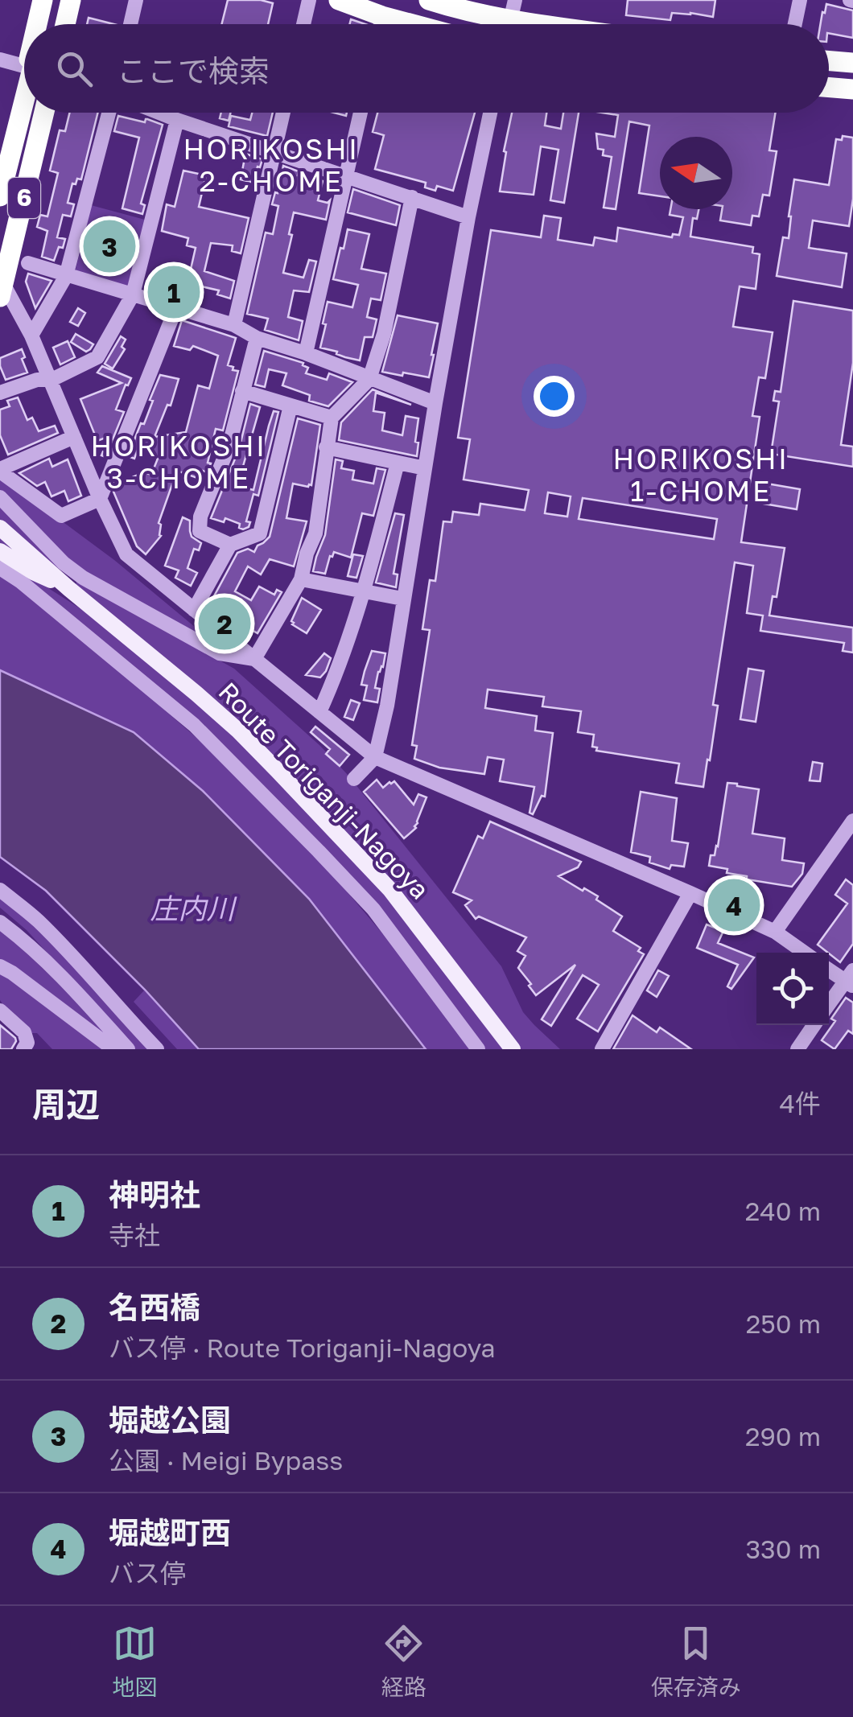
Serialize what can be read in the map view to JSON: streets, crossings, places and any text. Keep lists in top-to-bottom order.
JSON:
{
  "streets": {
    "highway": ["6"],
    "main road": ["Route Toriganji-Nagoya"]
  },
  "districts": ["HORIKOSHI 2-CHOME", "HORIKOSHI 3-CHOME", "HORIKOSHI 1-CHOME"],
  "water": ["庄内川"],
  "north": "left",
  "page": {
    "search": "ここで検索",
    "pins": [
      "3",
      "1",
      "2",
      "4"
    ],
    "heading": ["周辺", "4件"],
    "list": [
      {
        "mark": "1",
        "name": "神明社",
        "note": "寺社",
        "value": "240 m"
      },
      {
        "mark": "2",
        "name": "名西橋",
        "note": "バス停 · Route Toriganji-Nagoya",
        "value": "250 m"
      },
      {
        "mark": "3",
        "name": "堀越公園",
        "note": "公園 · Meigi Bypass",
        "value": "290 m"
      },
      {
        "mark": "4",
        "name": "堀越町西",
        "note": "バス停",
        "value": "330 m"
      }
    ],
    "nav": ["地図", "経路", "保存済み"]
  }
}
